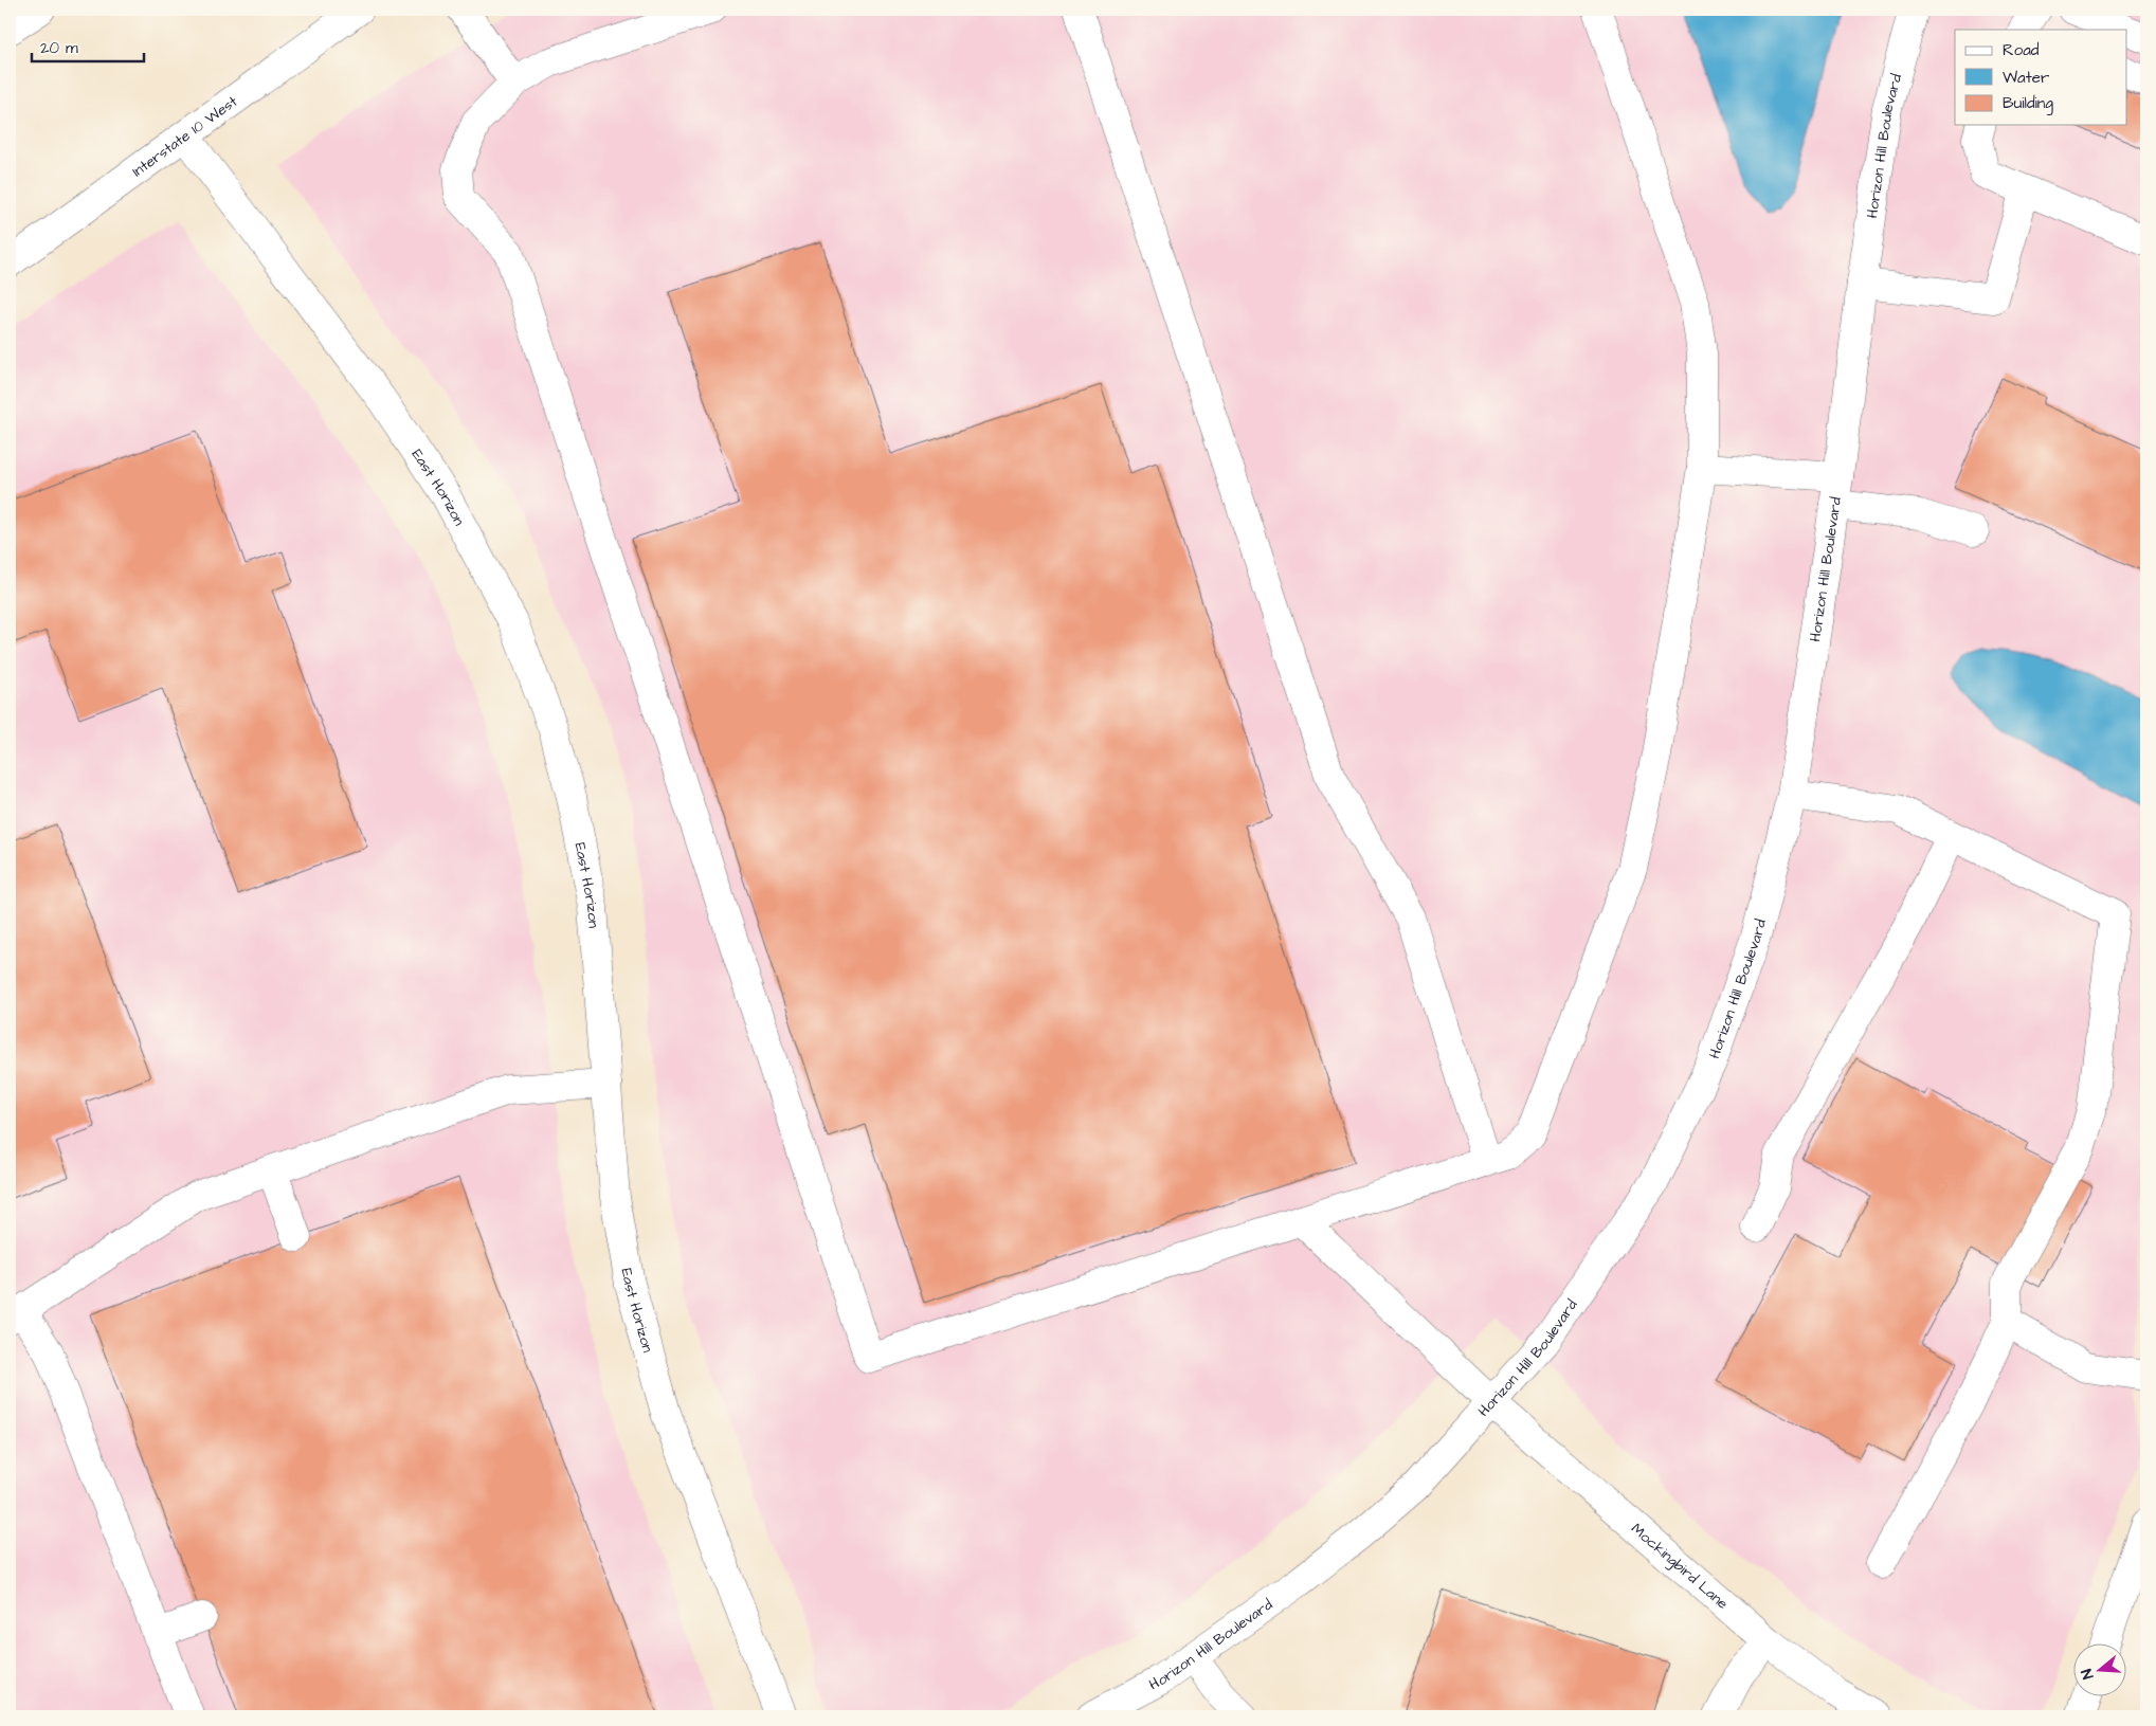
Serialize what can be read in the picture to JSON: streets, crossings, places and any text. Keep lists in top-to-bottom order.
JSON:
{
  "streets": {
    "main road": [
      "Interstate 10 West",
      "Horizon Hill Boulevard",
      "East Horizon",
      "Mockingbird Lane"
    ]
  },
  "crossings": [
    ["Interstate 10 West", "East Horizon"],
    ["Horizon Hill Boulevard", "Mockingbird Lane"]
  ],
  "legend": ["Road", "Water", "Building"],
  "scale_bar": "20 m",
  "north": "left"
}
